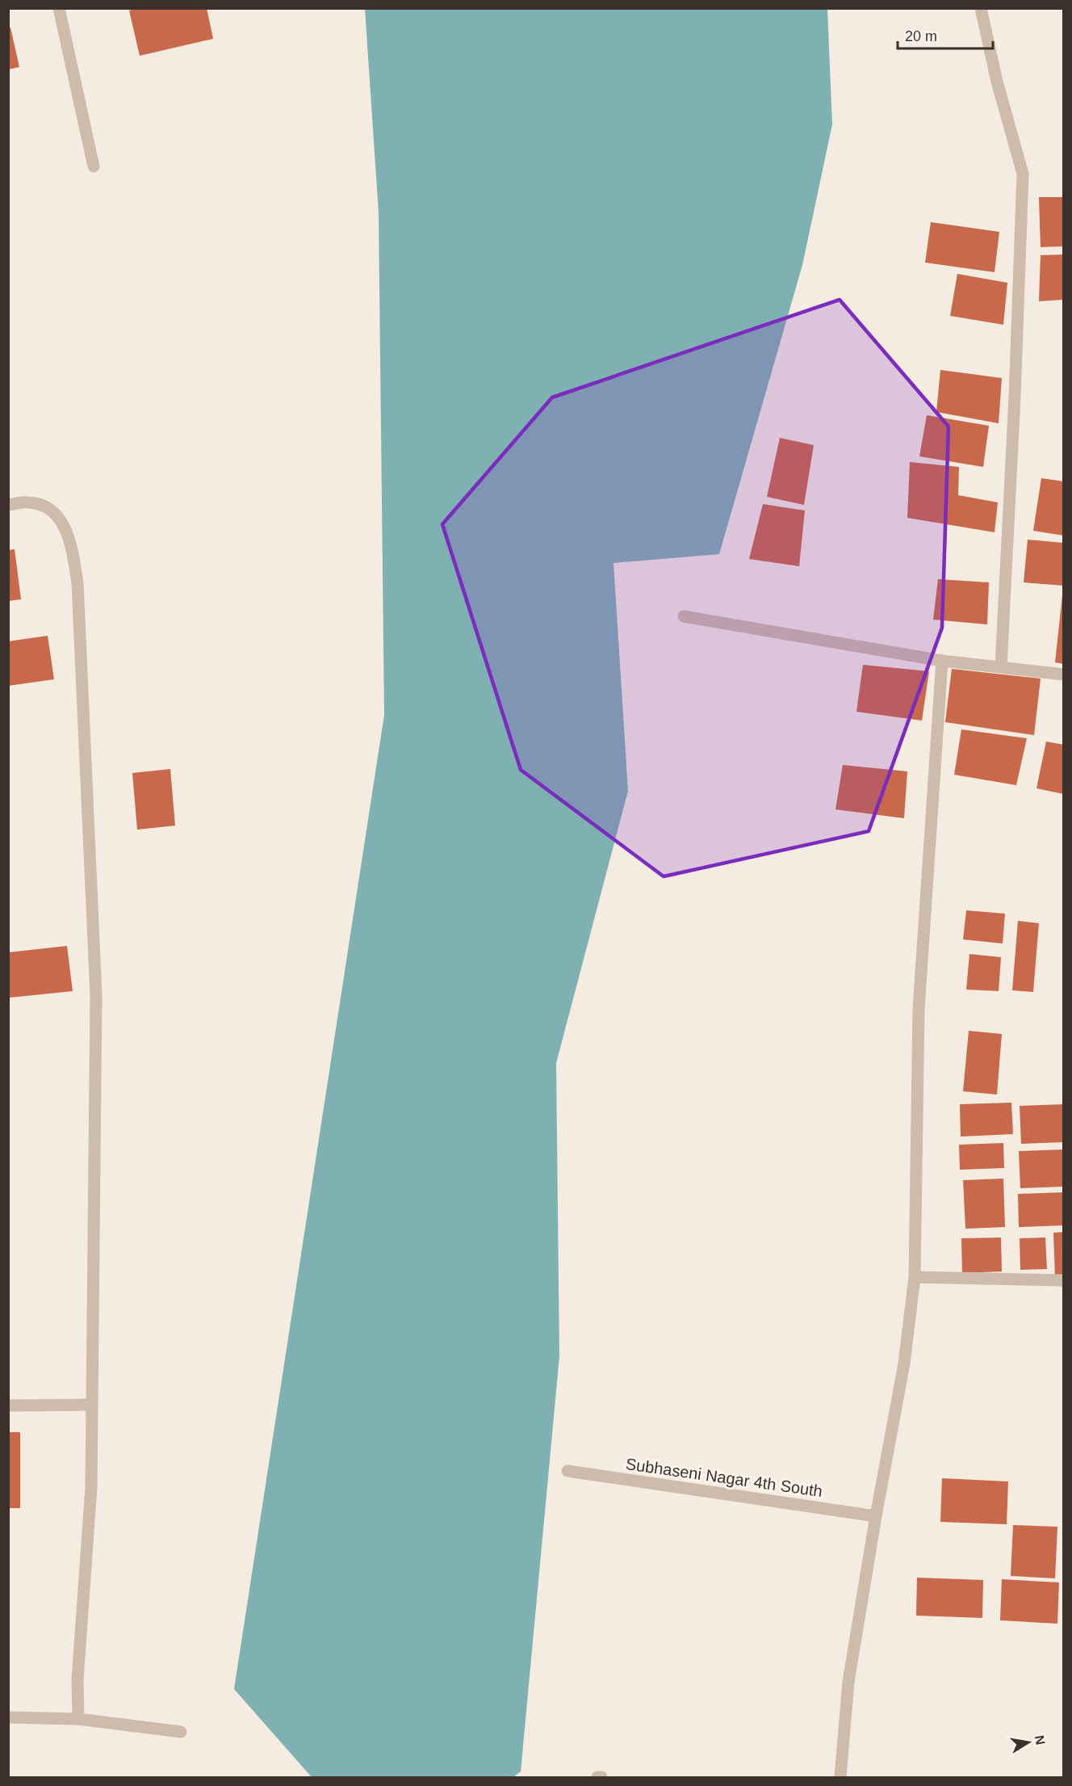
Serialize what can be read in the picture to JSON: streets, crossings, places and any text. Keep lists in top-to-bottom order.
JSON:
{
  "streets": {
    "street": ["Subhaseni Nagar 4th South"]
  },
  "scale_bar": "20 m",
  "north": "right"
}
